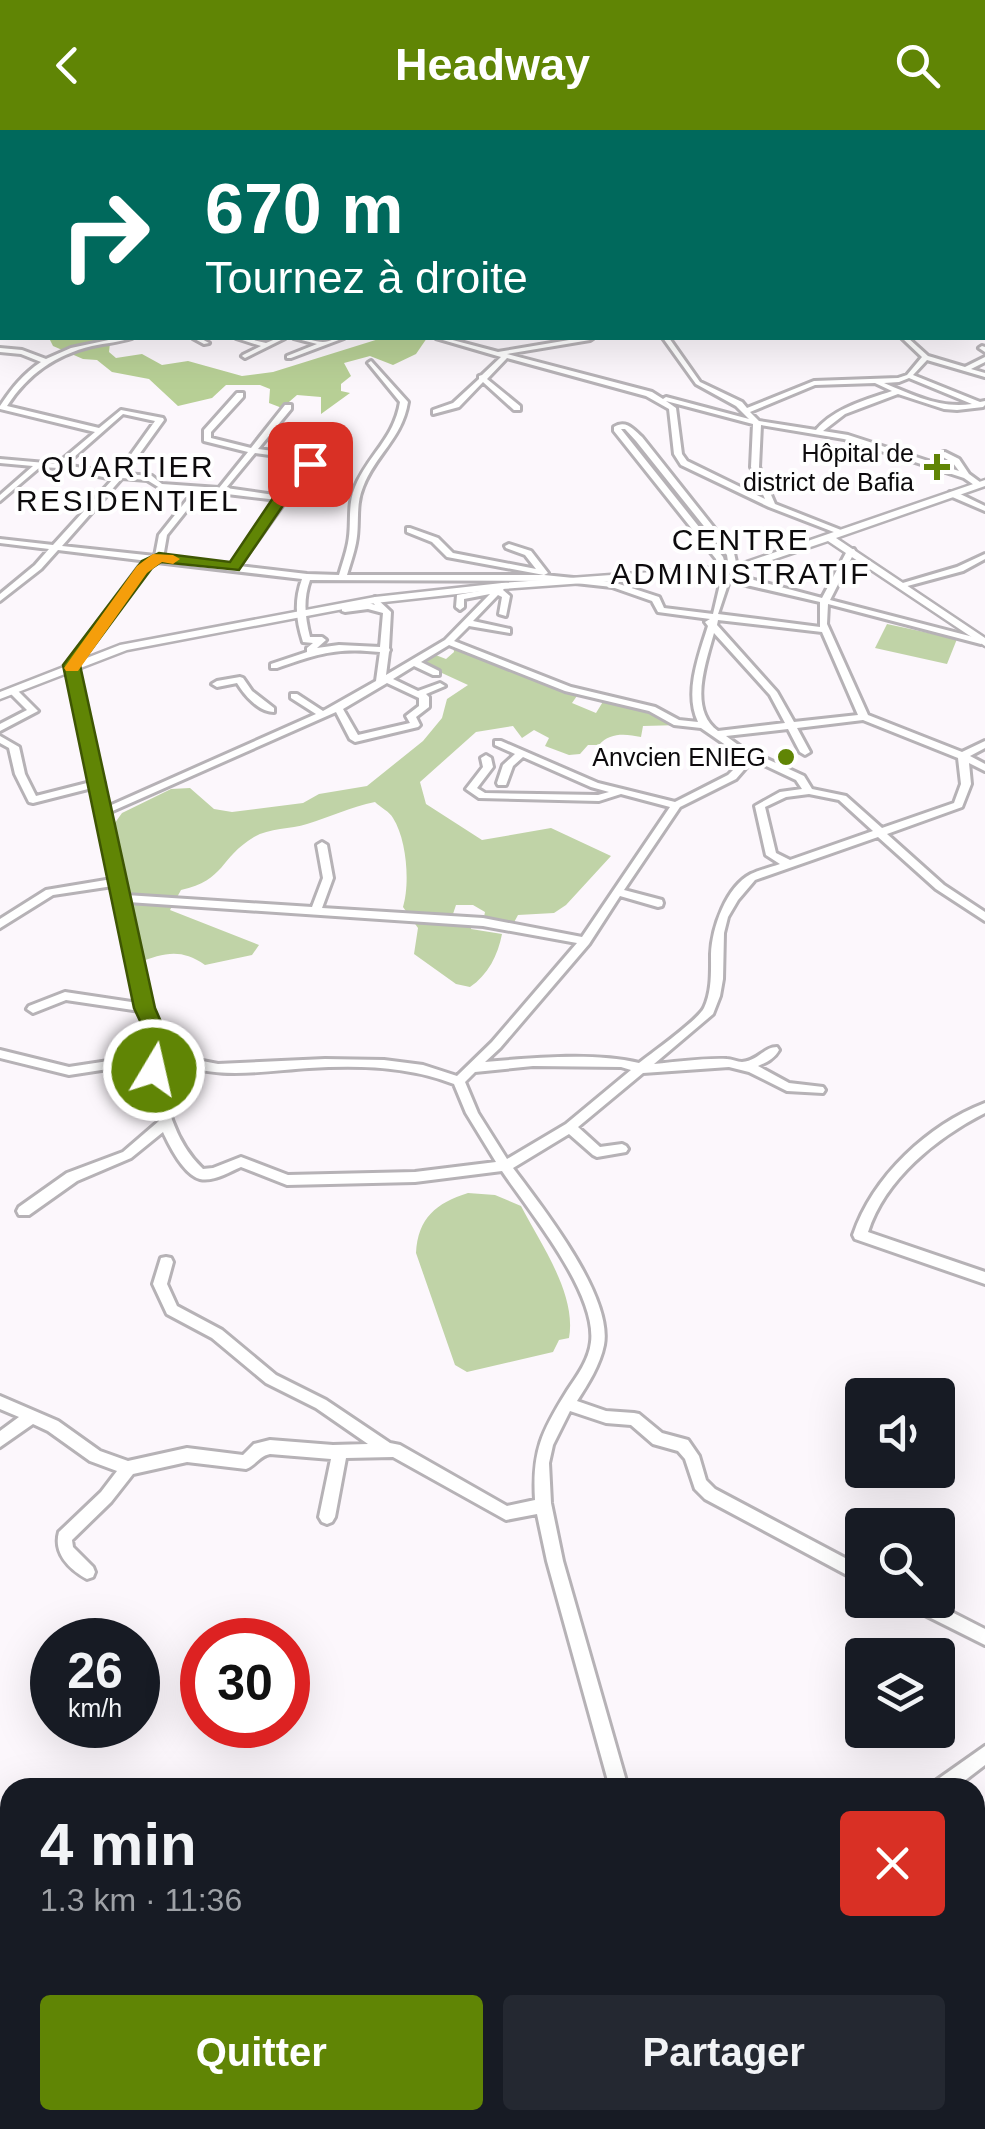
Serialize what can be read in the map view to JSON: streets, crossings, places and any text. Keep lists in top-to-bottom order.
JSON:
{
  "districts": ["QUARTIER RESIDENTIEL", "CENTRE ADMINISTRATIF"],
  "places": {
    "health": ["Hôpital de district de Bafia"],
    "other": ["Anvcien ENIEG"]
  },
  "page": {
    "header": "Headway",
    "turn": ["670 m", "Tournez à droite"],
    "speed": "26 km/h",
    "limit": "30",
    "heading": ["4 min", "1.3 km · 11:36"],
    "buttons": ["Quitter", "Partager"]
  }
}
